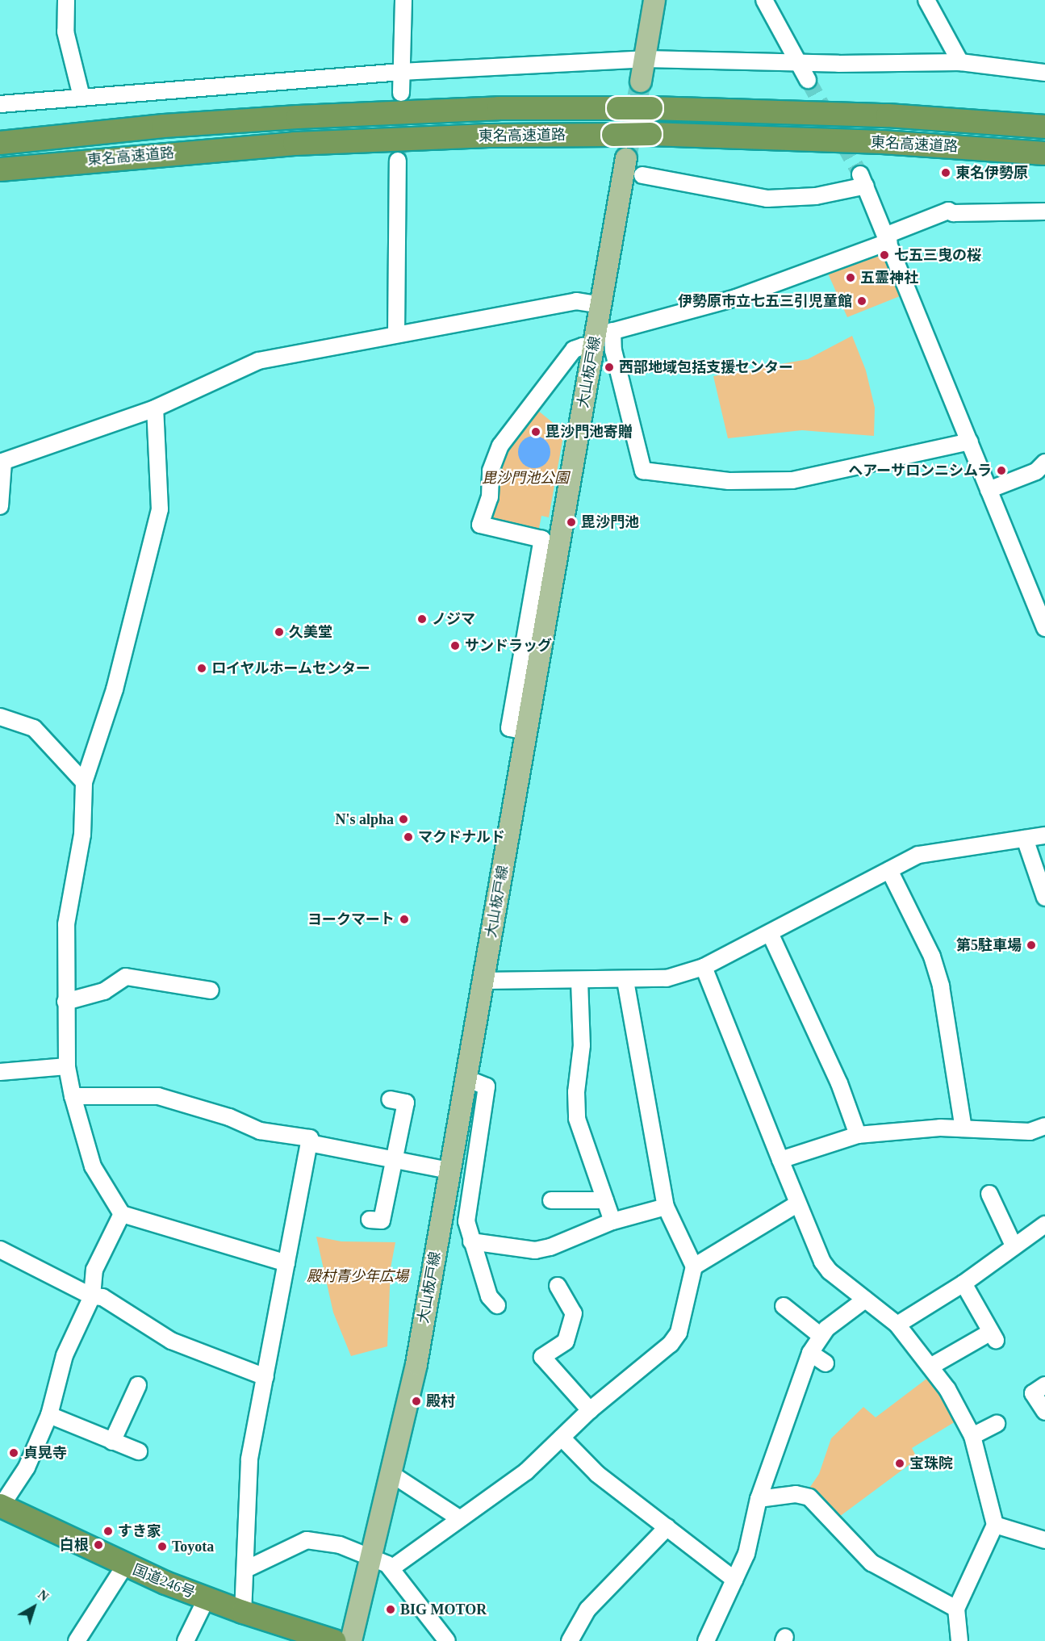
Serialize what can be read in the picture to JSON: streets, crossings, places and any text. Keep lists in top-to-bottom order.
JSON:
{
  "streets": {
    "highway": ["東名高速道路", "国道246号"],
    "main road": ["大山板戸線"]
  },
  "parks": ["毘沙門池公園", "殿村青少年広場"],
  "places": [
    "東名伊勢原",
    "七五三曳の桜",
    "五霊神社",
    "伊勢原市立七五三引児童館",
    "西部地域包括支援センター",
    "毘沙門池寄贈",
    "ヘアーサロンニシムラ",
    "毘沙門池",
    "ノジマ",
    "久美堂",
    "サンドラッグ",
    "ロイヤルホームセンター",
    "N's alpha",
    "マクドナルド",
    "ヨークマート",
    "第5駐車場",
    "殿村",
    "貞晃寺",
    "宝珠院",
    "すき家",
    "白根",
    "Toyota",
    "BIG MOTOR"
  ],
  "north": "top right"
}
